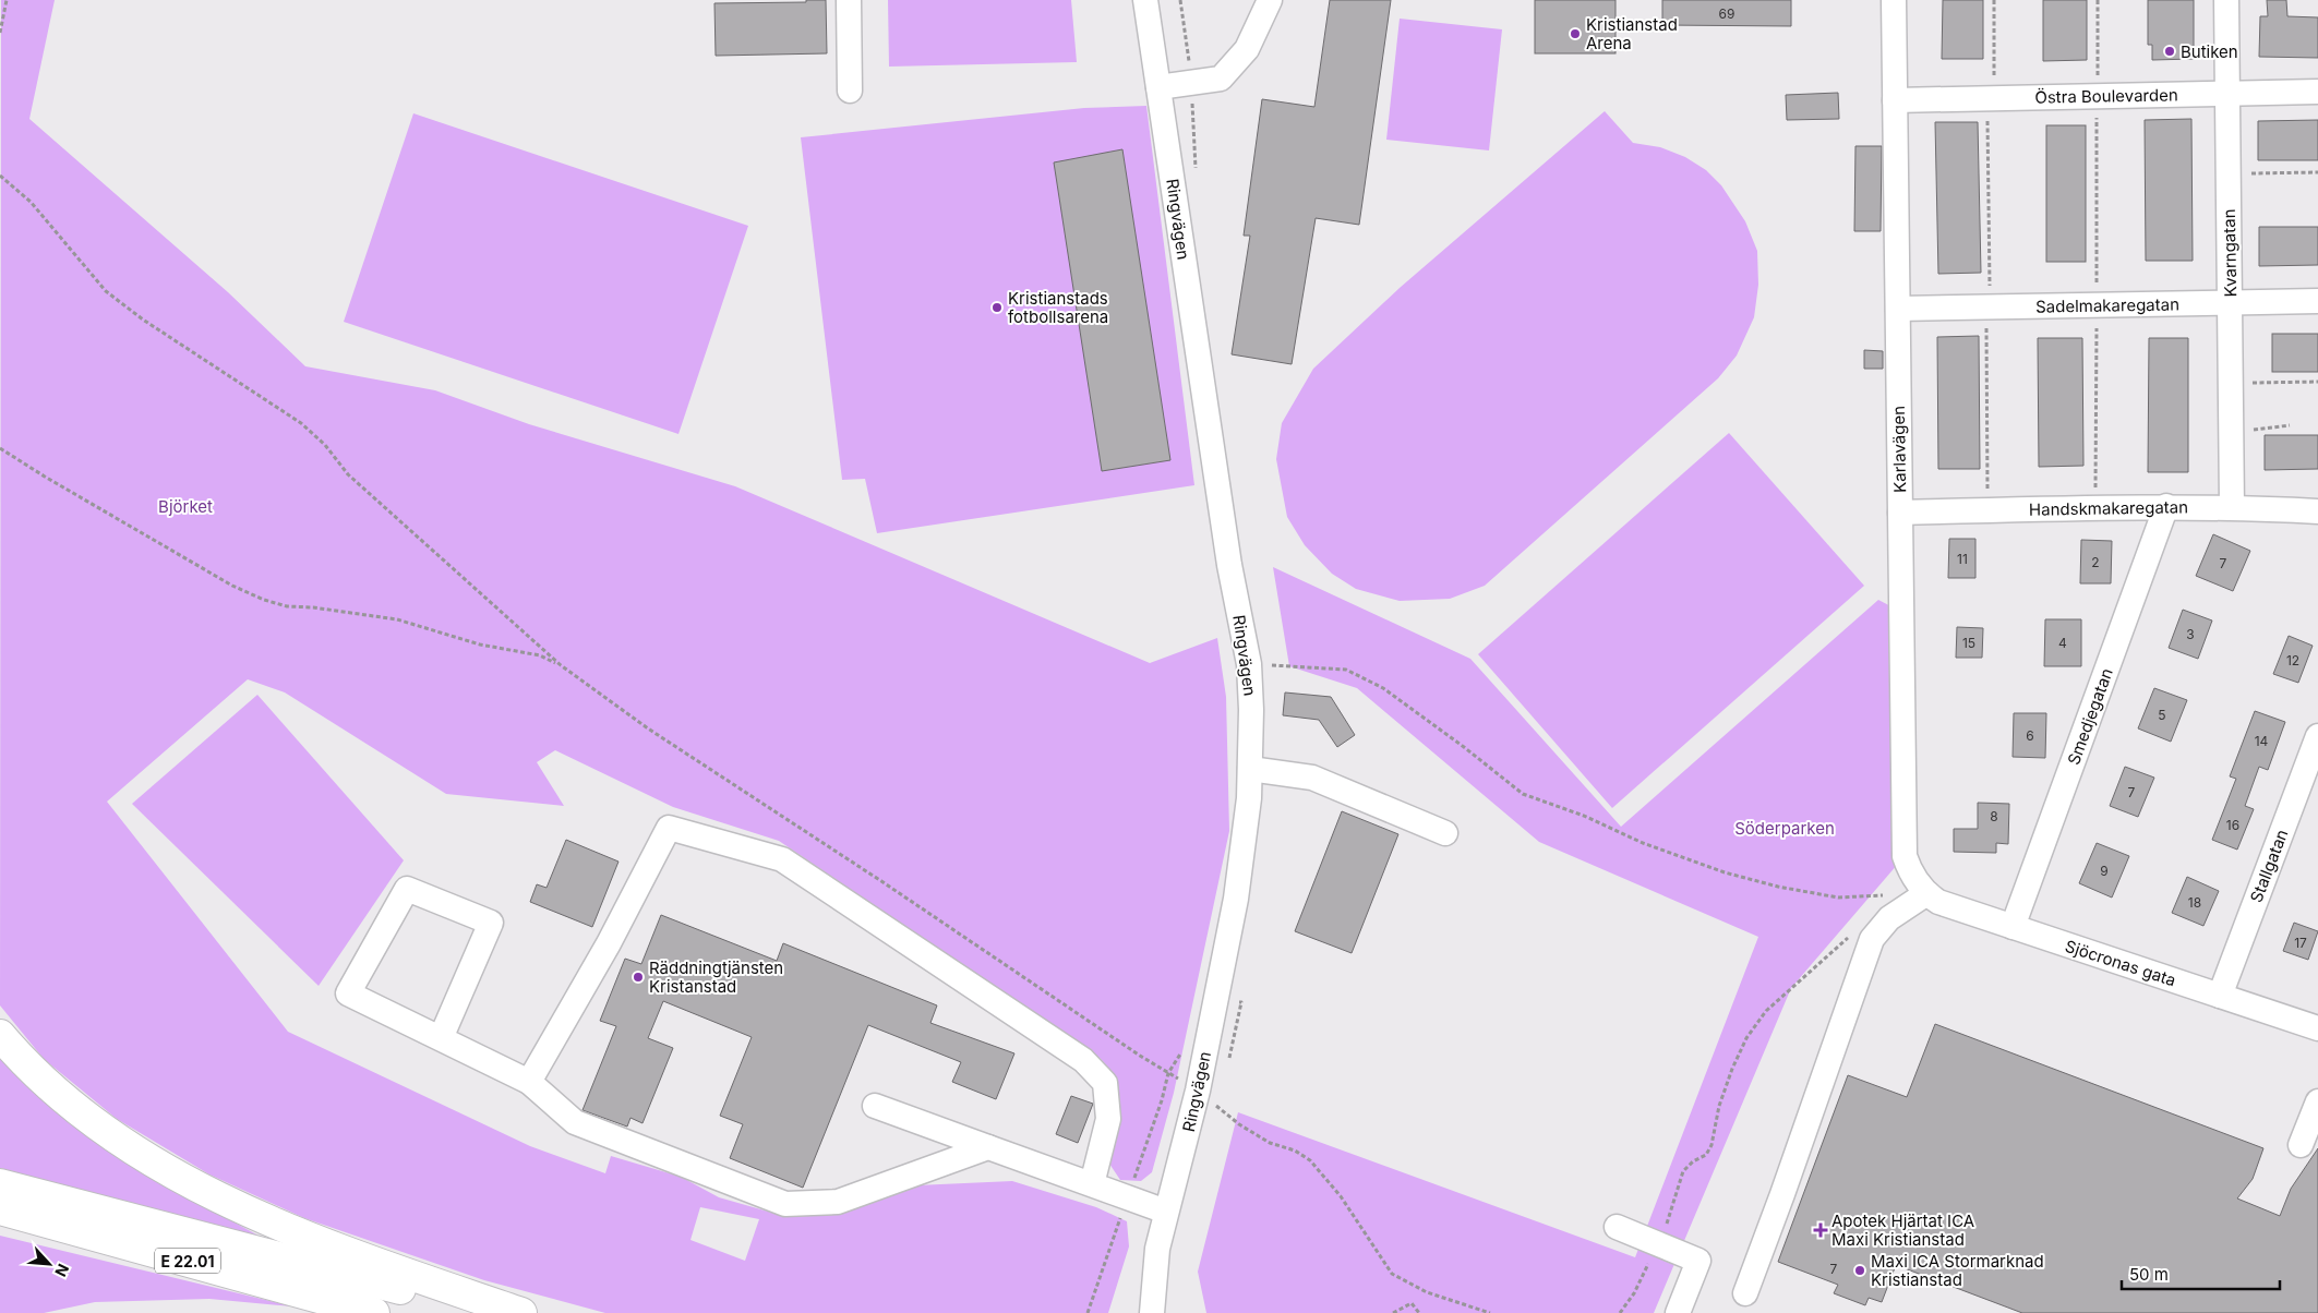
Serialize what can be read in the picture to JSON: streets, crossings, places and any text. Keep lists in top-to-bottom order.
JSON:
{
  "streets": {
    "highway": ["E 22.01"],
    "street": [
      "Östra Boulevarden",
      "Ringvägen",
      "Kvarngatan",
      "Sadelmakaregatan",
      "Karlavägen",
      "Handskmakaregatan",
      "Smedjegatan",
      "Stallgatan",
      "Sjöcronas gata"
    ]
  },
  "crossings": [
    ["Östra Boulevarden", "Kvarngatan"],
    ["Östra Boulevarden", "Karlavägen"],
    ["Kvarngatan", "Sadelmakaregatan"],
    ["Kvarngatan", "Handskmakaregatan"],
    ["Sadelmakaregatan", "Karlavägen"],
    ["Karlavägen", "Handskmakaregatan"],
    ["Karlavägen", "Sjöcronas gata"],
    ["Handskmakaregatan", "Smedjegatan"],
    ["Smedjegatan", "Sjöcronas gata"],
    ["Stallgatan", "Sjöcronas gata"]
  ],
  "parks": ["Björket", "Söderparken"],
  "places": {
    "other": [
      "Kristianstad Arena",
      "Butiken",
      "Kristianstads fotbollsarena",
      "Räddningtjänsten Kristanstad",
      "Maxi ICA Stormarknad Kristianstad"
    ],
    "health": ["Apotek Hjärtat ICA Maxi Kristianstad"]
  },
  "house_numbers": [
    "69",
    "11",
    "2",
    "7",
    "3",
    "15",
    "4",
    "12",
    "5",
    "6",
    "14",
    "7",
    "8",
    "16",
    "9",
    "18",
    "17",
    "7"
  ],
  "scale_bar": "50 m",
  "north": "bottom right"
}
